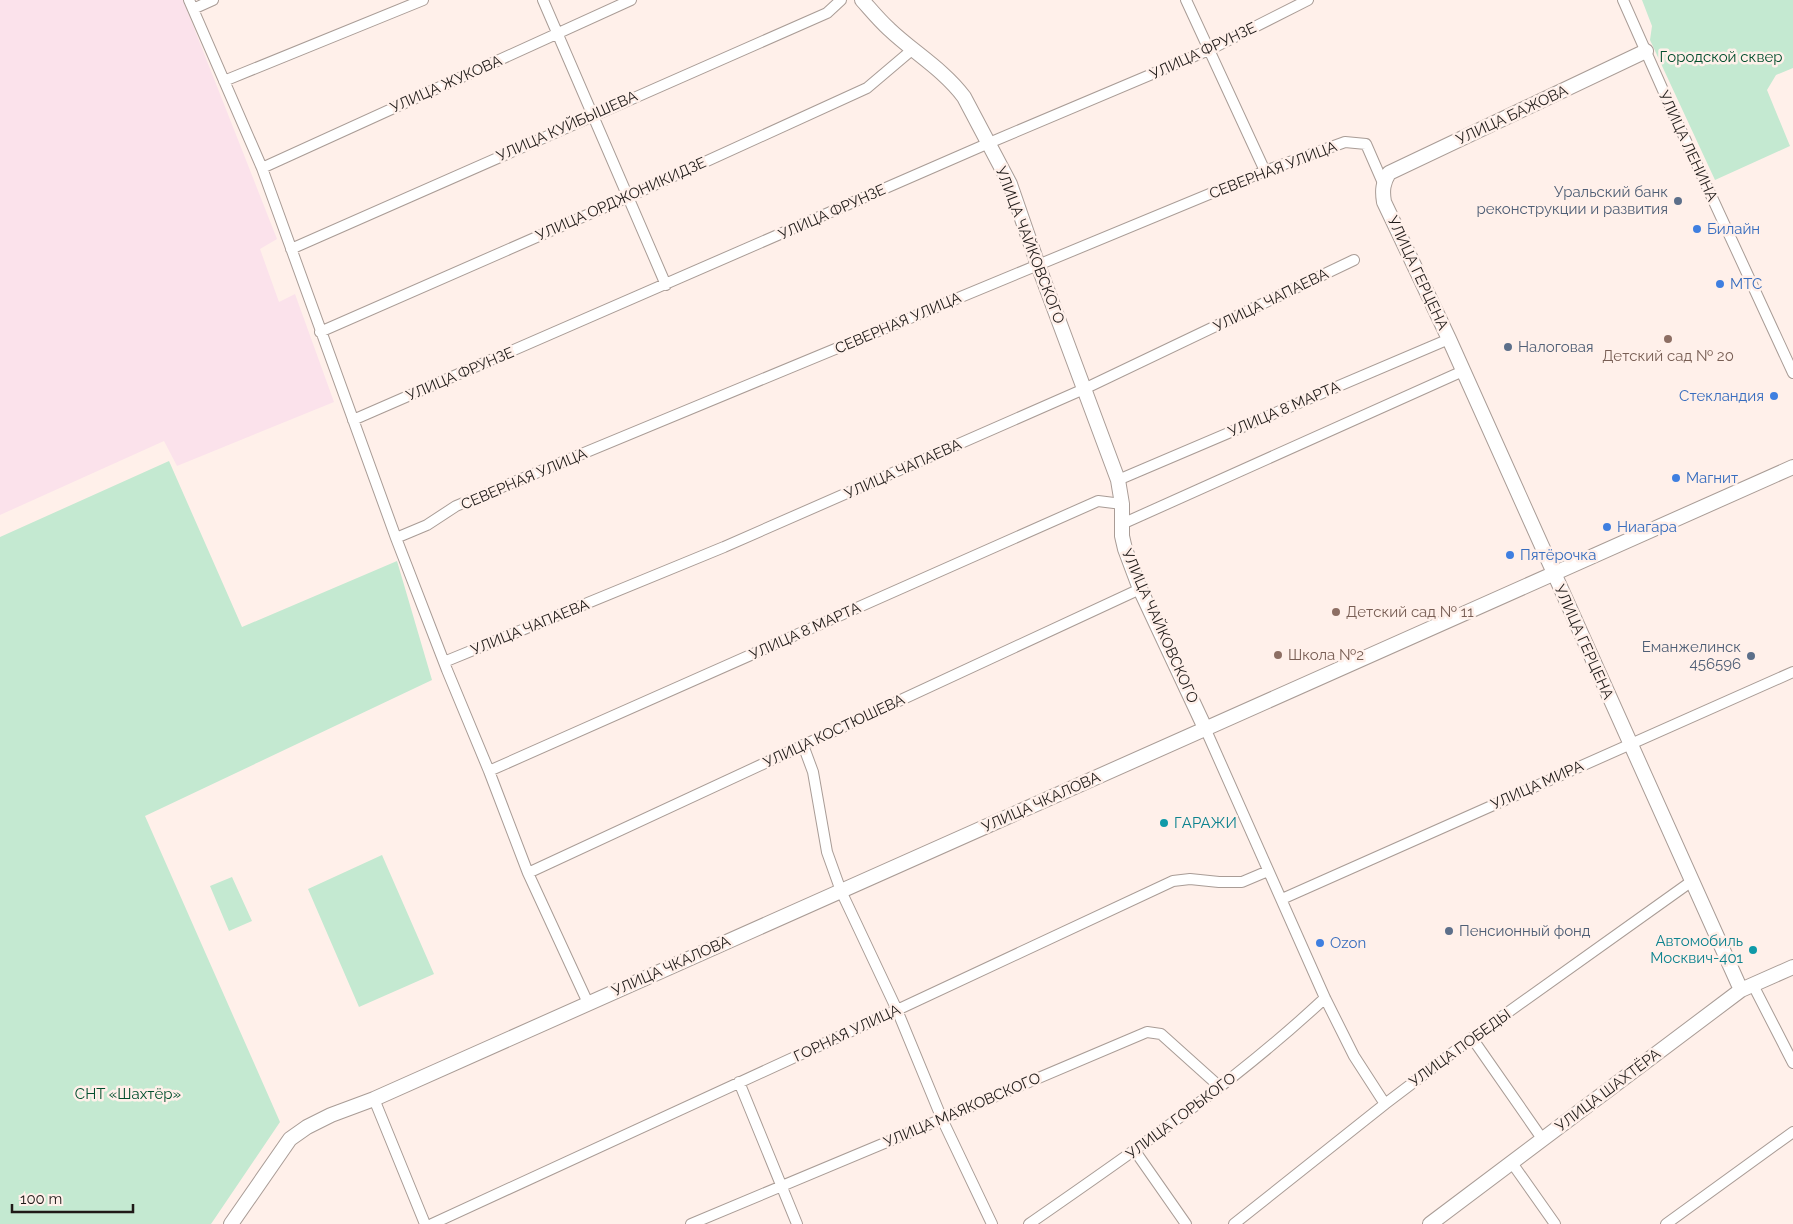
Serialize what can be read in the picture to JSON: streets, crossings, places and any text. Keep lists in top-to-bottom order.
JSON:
{
  "streets": {
    "street": [
      "УЛИЦА ФРУНЗЕ",
      "УЛИЦА ЖУКОВА",
      "УЛИЦА БАЖОВА",
      "УЛИЦА КУЙБЫШЕВА",
      "УЛИЦА ЛЕНИНА",
      "СЕВЕРНАЯ УЛИЦА",
      "УЛИЦА ОРДЖОНИКИДЗЕ",
      "УЛИЦА ЧАЙКОВСКОГО",
      "УЛИЦА ГЕРЦЕНА",
      "УЛИЦА ЧАПАЕВА",
      "УЛИЦА 8 МАРТА",
      "УЛИЦА КОСТЮШЕВА",
      "УЛИЦА МИРА",
      "УЛИЦА ЧКАЛОВА",
      "ГОРНАЯ УЛИЦА",
      "УЛИЦА ПОБЕДЫ",
      "УЛИЦА ШАХТЁРА",
      "УЛИЦА МАЯКОВСКОГО",
      "УЛИЦА ГОРЬКОГО"
    ]
  },
  "crossings": [
    ["УЛИЦА ФРУНЗЕ", "УЛИЦА ЧАЙКОВСКОГО"],
    ["УЛИЦА БАЖОВА", "УЛИЦА ЛЕНИНА"],
    ["УЛИЦА БАЖОВА", "СЕВЕРНАЯ УЛИЦА"],
    ["УЛИЦА БАЖОВА", "УЛИЦА ГЕРЦЕНА"],
    ["СЕВЕРНАЯ УЛИЦА", "УЛИЦА ЧАЙКОВСКОГО"],
    ["СЕВЕРНАЯ УЛИЦА", "УЛИЦА ГЕРЦЕНА"],
    ["УЛИЦА ОРДЖОНИКИДЗЕ", "УЛИЦА ЧАЙКОВСКОГО"],
    ["УЛИЦА ЧАЙКОВСКОГО", "УЛИЦА ЧАПАЕВА"],
    ["УЛИЦА ЧАЙКОВСКОГО", "УЛИЦА 8 МАРТА"],
    ["УЛИЦА ЧАЙКОВСКОГО", "УЛИЦА КОСТЮШЕВА"],
    ["УЛИЦА ЧАЙКОВСКОГО", "УЛИЦА МИРА"],
    ["УЛИЦА ЧАЙКОВСКОГО", "УЛИЦА ЧКАЛОВА"],
    ["УЛИЦА ЧАЙКОВСКОГО", "ГОРНАЯ УЛИЦА"],
    ["УЛИЦА ЧАЙКОВСКОГО", "УЛИЦА ПОБЕДЫ"],
    ["УЛИЦА ЧАЙКОВСКОГО", "УЛИЦА ГОРЬКОГО"],
    ["УЛИЦА ГЕРЦЕНА", "УЛИЦА 8 МАРТА"],
    ["УЛИЦА ГЕРЦЕНА", "УЛИЦА МИРА"],
    ["УЛИЦА ГЕРЦЕНА", "УЛИЦА ЧКАЛОВА"],
    ["УЛИЦА ГЕРЦЕНА", "УЛИЦА ПОБЕДЫ"],
    ["УЛИЦА ГЕРЦЕНА", "УЛИЦА ШАХТЁРА"],
    ["УЛИЦА МАЯКОВСКОГО", "УЛИЦА ГОРЬКОГО"]
  ],
  "parks": ["Городской сквер", "СНТ «Шахтёр»"],
  "places": [
    "Уральский банк реконструкции и развития",
    "Билайн",
    "МТС",
    "Детский сад № 20",
    "Налоговая",
    "Стекландия",
    "Магнит",
    "Ниагара",
    "Пятёрочка",
    "Детский сад № 11",
    "Школа №2",
    "Еманжелинск 456596",
    "ГАРАЖИ",
    "Пенсионный фонд",
    "Ozon",
    "Автомобиль Москвич-401"
  ],
  "scale_bar": "100 m"
}
